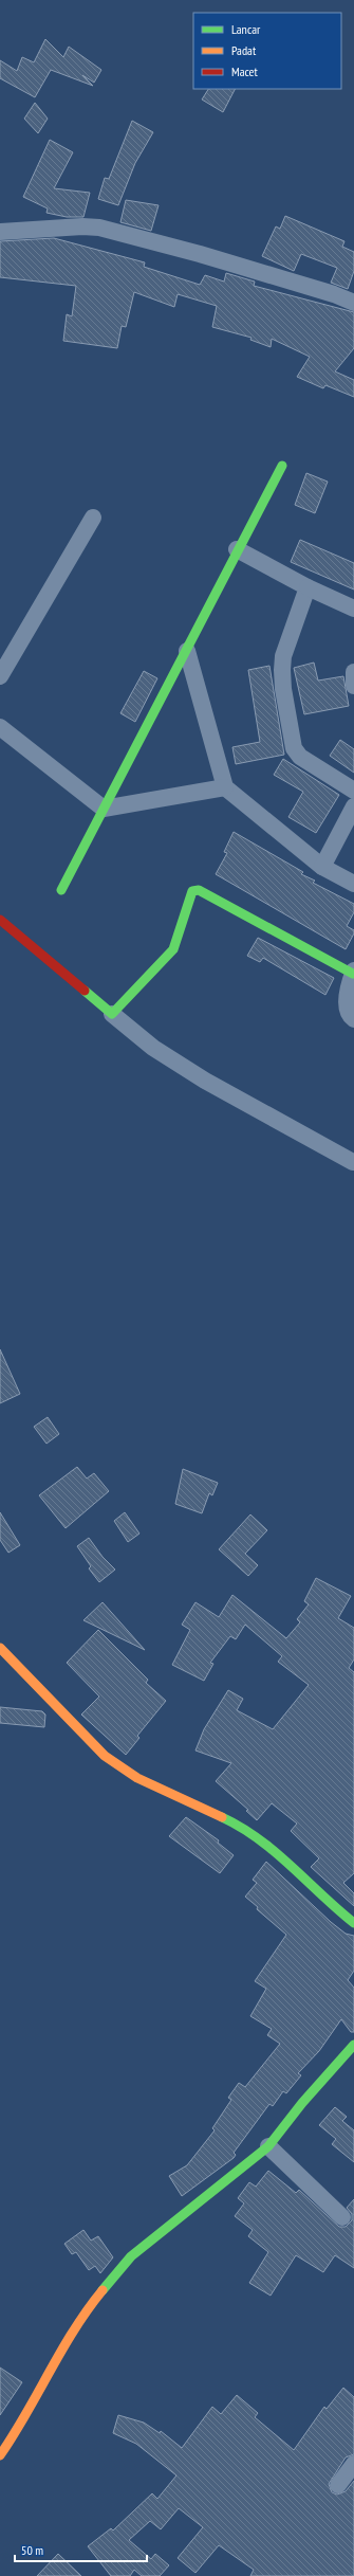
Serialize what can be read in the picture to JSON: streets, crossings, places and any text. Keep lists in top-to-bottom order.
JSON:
{
  "legend": ["Lancar", "Padat", "Macet"],
  "scale_bar": "50 m"
}
